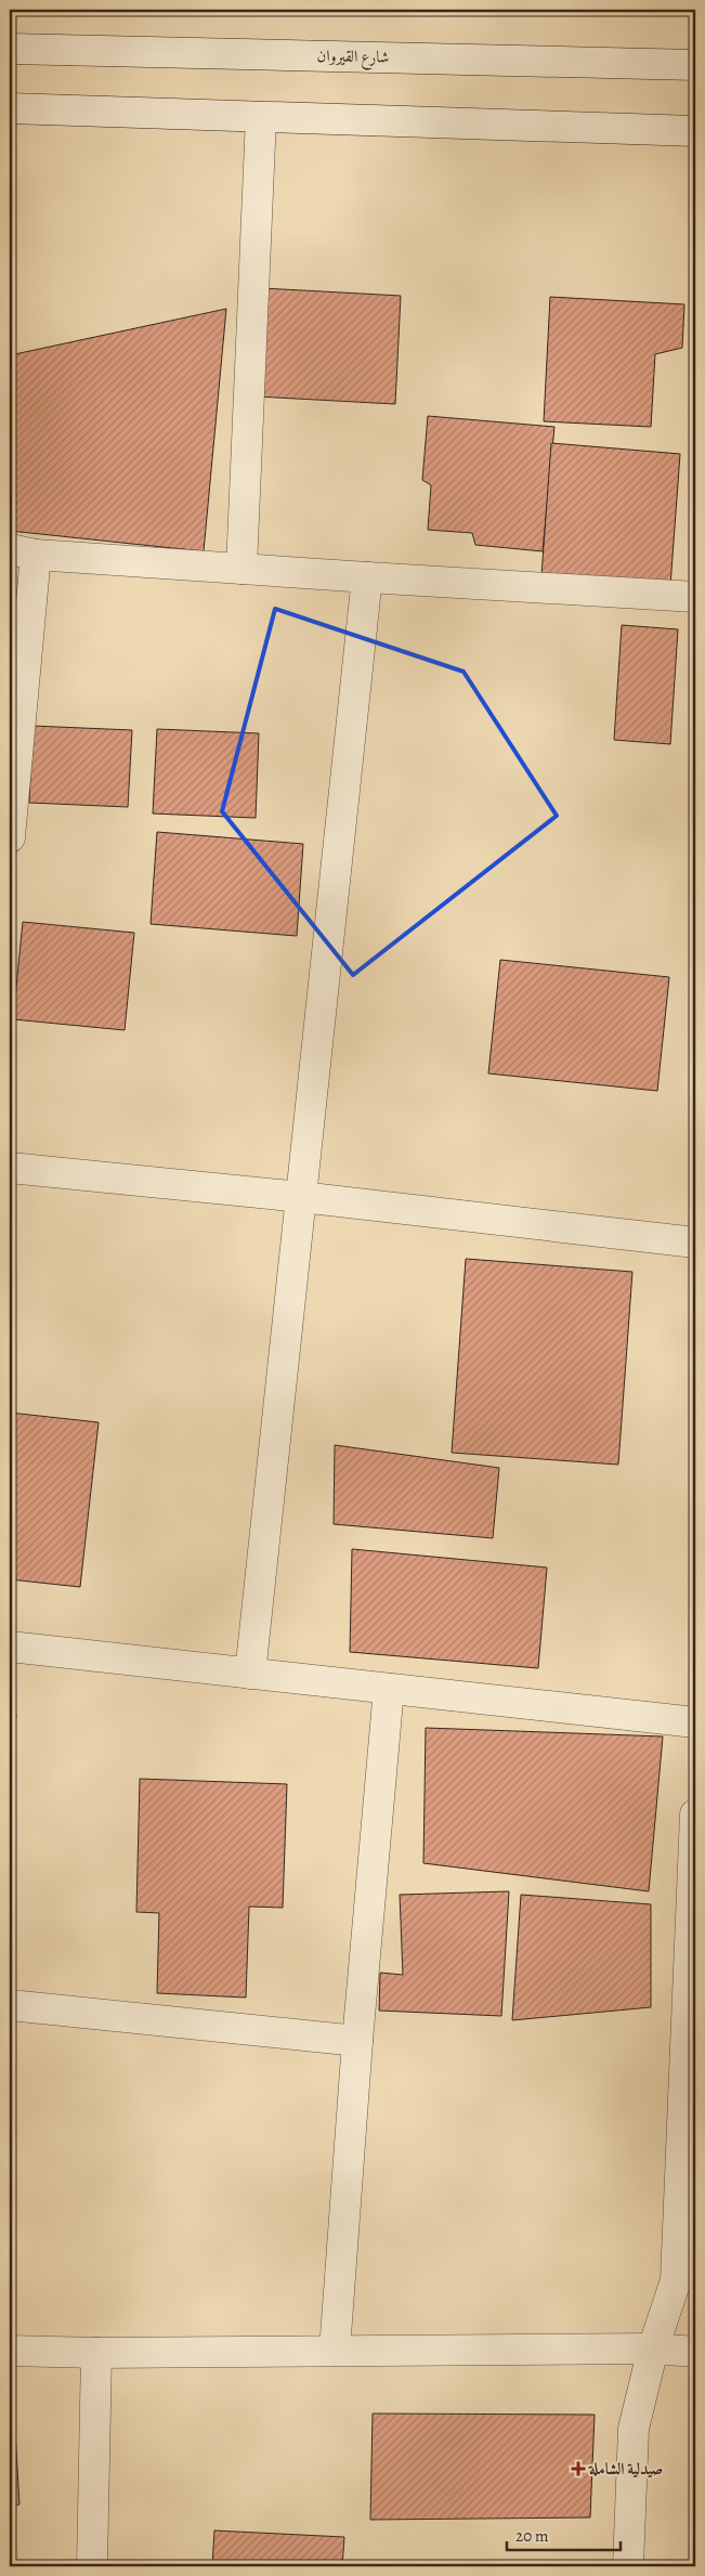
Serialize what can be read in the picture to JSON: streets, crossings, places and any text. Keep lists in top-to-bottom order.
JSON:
{
  "streets": {
    "street": ["شارع القيروان"]
  },
  "places": {
    "health": ["صيدلية الشاملة"]
  },
  "scale_bar": "20 m"
}
